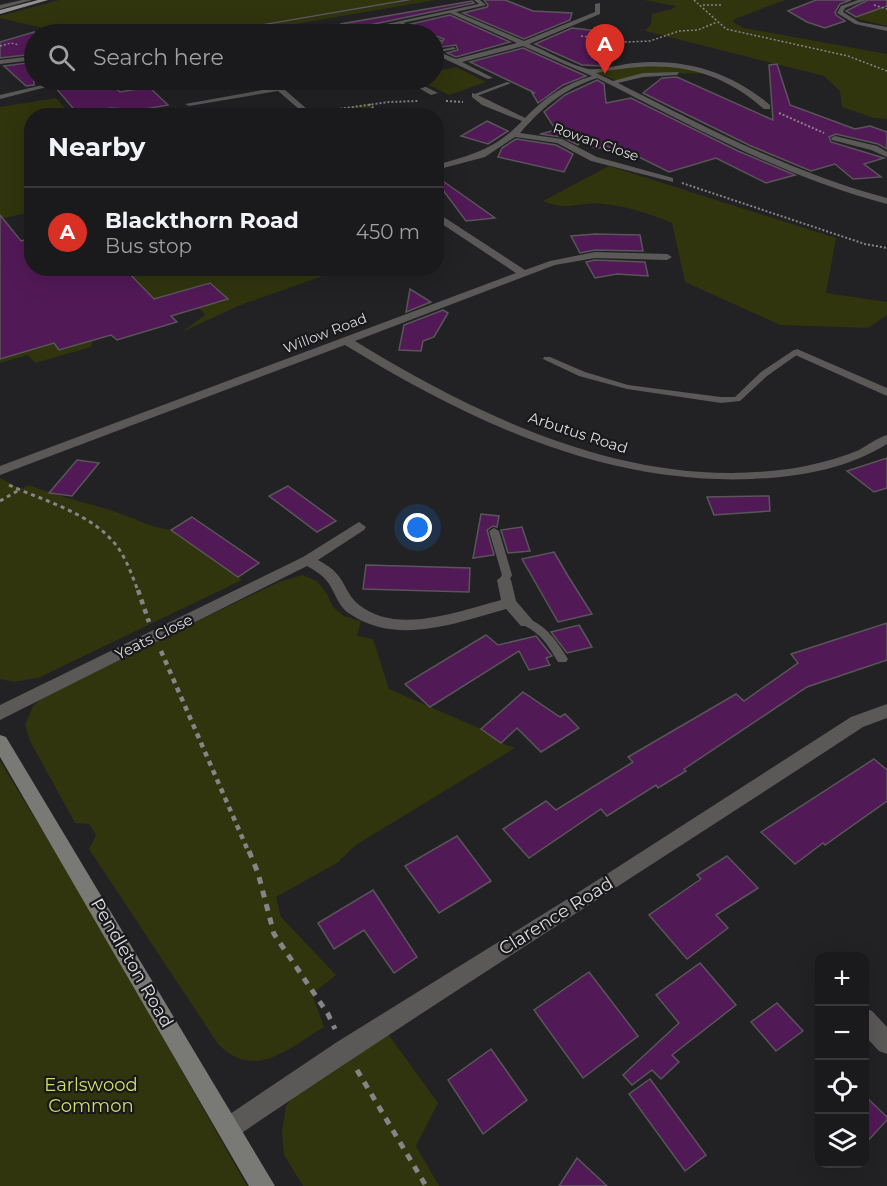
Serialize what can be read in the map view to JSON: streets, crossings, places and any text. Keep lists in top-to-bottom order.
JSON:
{
  "streets": {
    "street": [
      "Rowan Close",
      "Willow Road",
      "Arbutus Road",
      "Yeats Close",
      "Clarence Road",
      "Pendleton Road"
    ]
  },
  "crossings": [
    ["Willow Road", "Arbutus Road"],
    ["Clarence Road", "Pendleton Road"]
  ],
  "parks": ["Earlswood Common"],
  "page": {
    "pins": "A",
    "search": "Search here",
    "heading": "Nearby",
    "list": [
      {
        "mark": "A",
        "name": "Blackthorn Road",
        "note": "Bus stop",
        "value": "450 m"
      }
    ],
    "map_buttons": ["+", "−"]
  }
}
